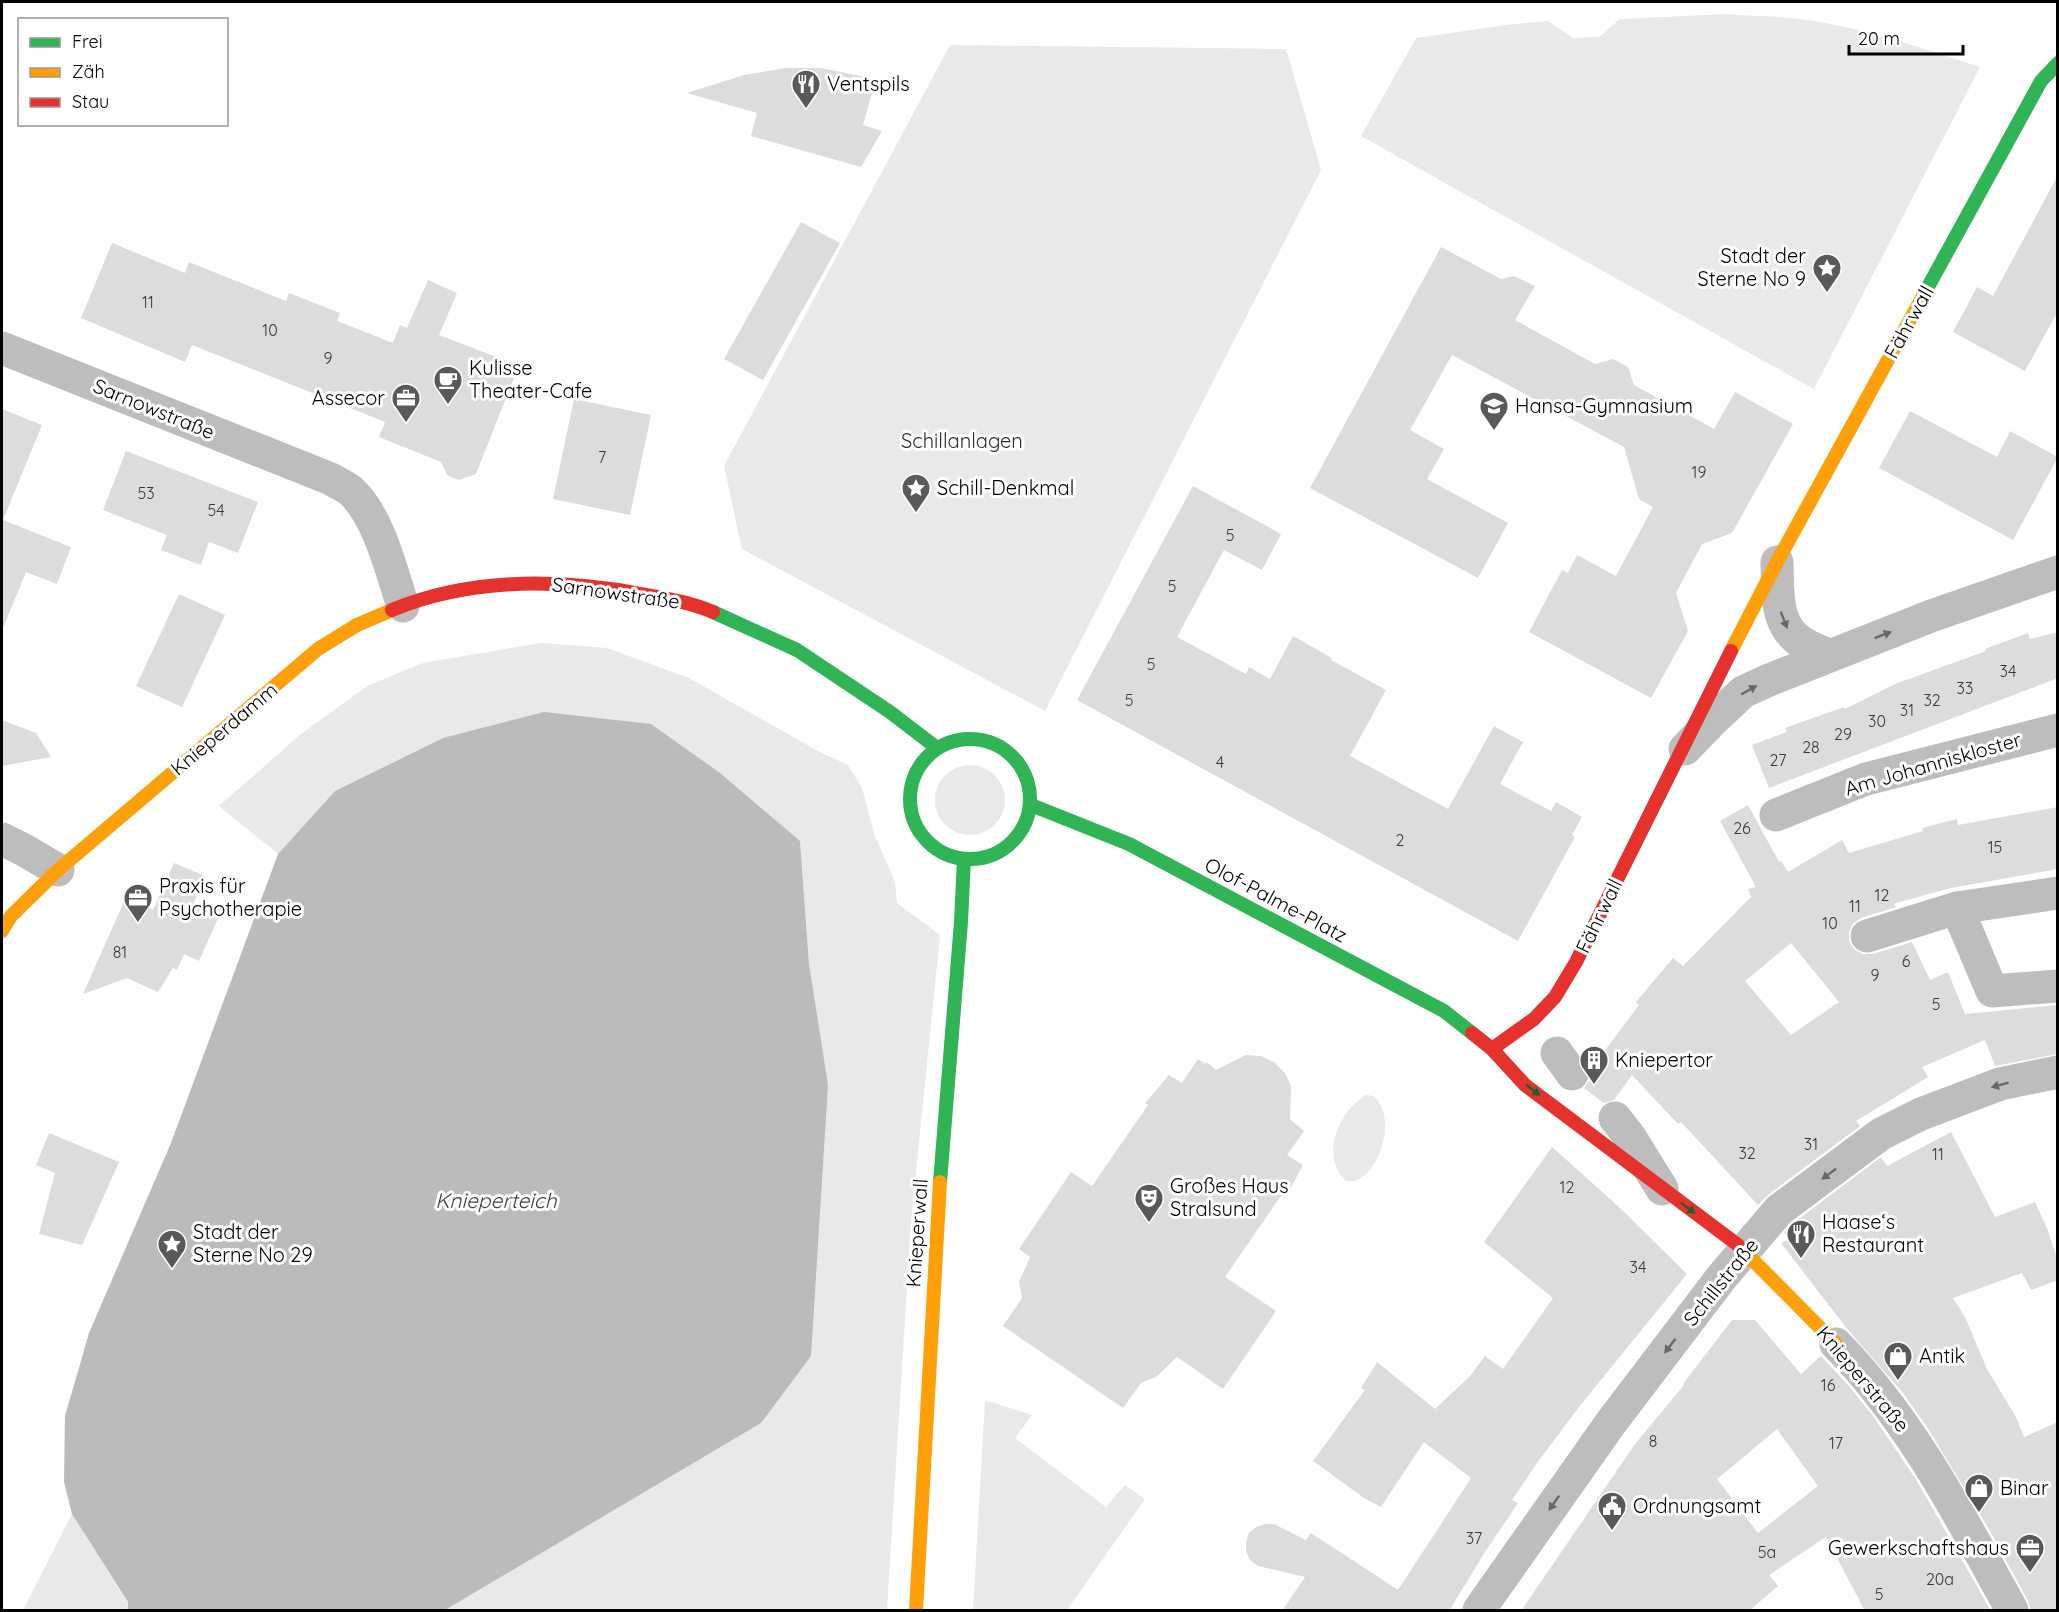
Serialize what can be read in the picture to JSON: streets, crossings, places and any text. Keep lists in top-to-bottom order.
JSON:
{
  "streets": {
    "street": [
      "Fährwall",
      "Sarnowstraße",
      "Knieperdamm",
      "Am Johanniskloster",
      "Olof-Palme-Platz",
      "Knieperwall",
      "Schillstraße",
      "Knieperstraße"
    ]
  },
  "crossings": [
    ["Fährwall", "Olof-Palme-Platz"],
    ["Fährwall", "Knieperstraße"],
    ["Sarnowstraße", "Knieperdamm"],
    ["Sarnowstraße", "Olof-Palme-Platz"],
    ["Sarnowstraße", "Knieperwall"],
    ["Olof-Palme-Platz", "Knieperwall"],
    ["Olof-Palme-Platz", "Knieperstraße"],
    ["Schillstraße", "Knieperstraße"]
  ],
  "one_way": ["Schillstraße", "Knieperstraße"],
  "water": ["Knieperteich"],
  "parks": ["Schillanlagen"],
  "places": {
    "restaurant": ["Ventspils", "Haase‘s Restaurant"],
    "place": ["Stadt der Sterne No 9", "Schill-Denkmal", "Stadt der Sterne No 29"],
    "cafe": ["Kulisse Theater-Cafe"],
    "office": ["Assecor", "Praxis für Psychotherapie", "Gewerkschaftshaus"],
    "school or university": ["Hansa-Gymnasium"],
    "building": ["Kniepertor"],
    "theatre": ["Großes Haus Stralsund"],
    "shop": ["Antik", "Binar"],
    "public building": ["Ordnungsamt"]
  },
  "house_numbers": [
    "11",
    "10",
    "9",
    "7",
    "19",
    "53",
    "54",
    "5",
    "5",
    "5",
    "34",
    "33",
    "5",
    "32",
    "31",
    "30",
    "29",
    "28",
    "27",
    "4",
    "26",
    "2",
    "15",
    "12",
    "11",
    "10",
    "81",
    "6",
    "9",
    "5",
    "31",
    "32",
    "11",
    "12",
    "34",
    "16",
    "8",
    "17",
    "37",
    "5a",
    "20a",
    "5"
  ],
  "legend": ["Frei", "Zäh", "Stau"],
  "scale_bar": "20 m"
}
